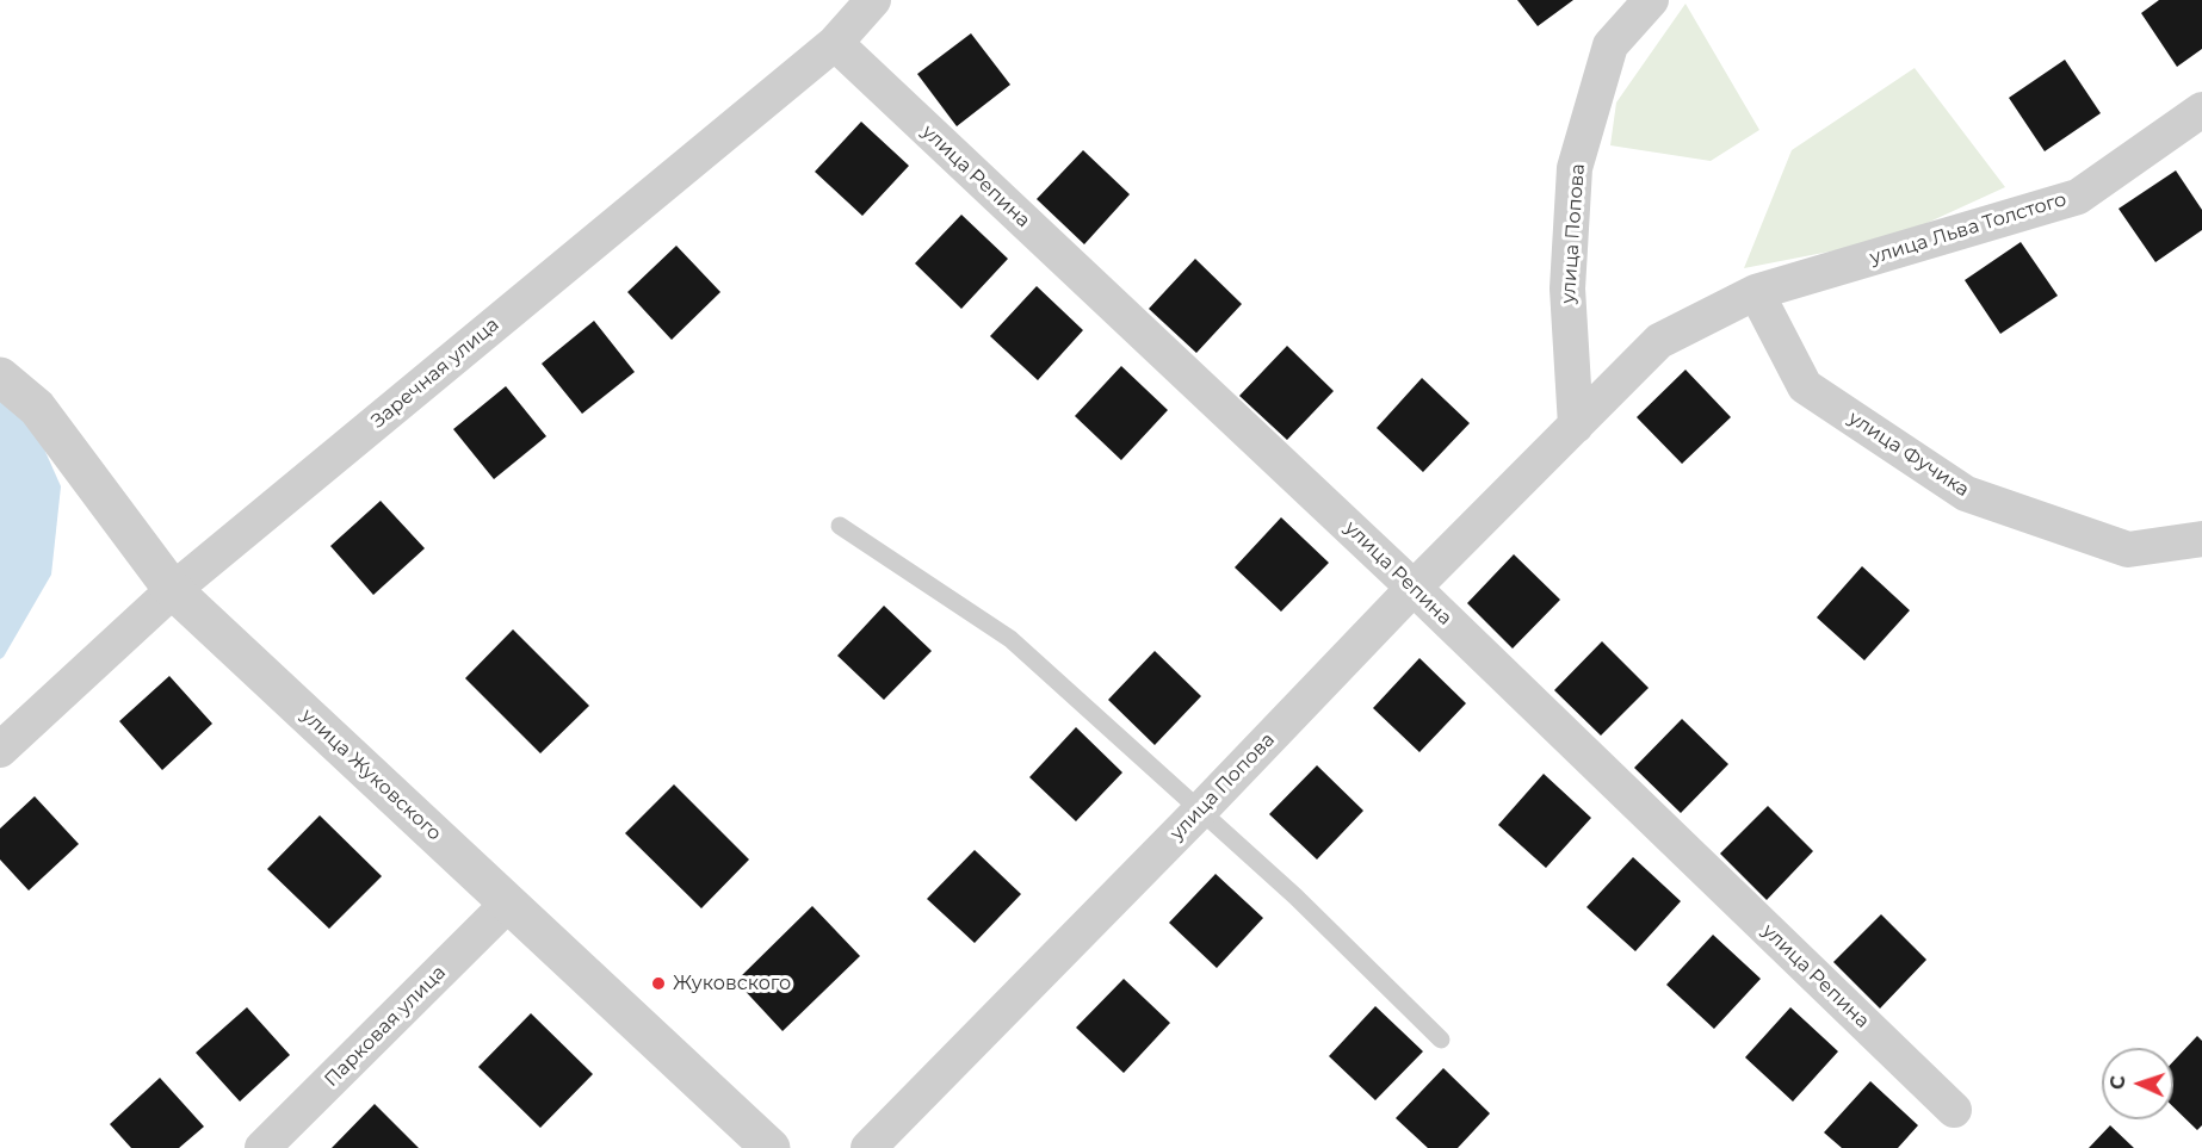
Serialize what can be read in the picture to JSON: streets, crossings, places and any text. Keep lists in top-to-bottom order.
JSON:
{
  "streets": {
    "street": [
      "улица Репина",
      "улица Льва Толстого",
      "улица Попова",
      "Заречная улица",
      "улица Фучика",
      "улица Жуковского",
      "Парковая улица"
    ]
  },
  "crossings": [
    ["улица Репина", "улица Попова"],
    ["улица Репина", "Заречная улица"],
    ["улица Льва Толстого", "улица Попова"],
    ["улица Льва Толстого", "улица Фучика"],
    ["улица Попова", "улица Фучика"],
    ["Заречная улица", "улица Жуковского"],
    ["улица Жуковского", "Парковая улица"]
  ],
  "places": ["Жуковского"],
  "north": "left"
}
